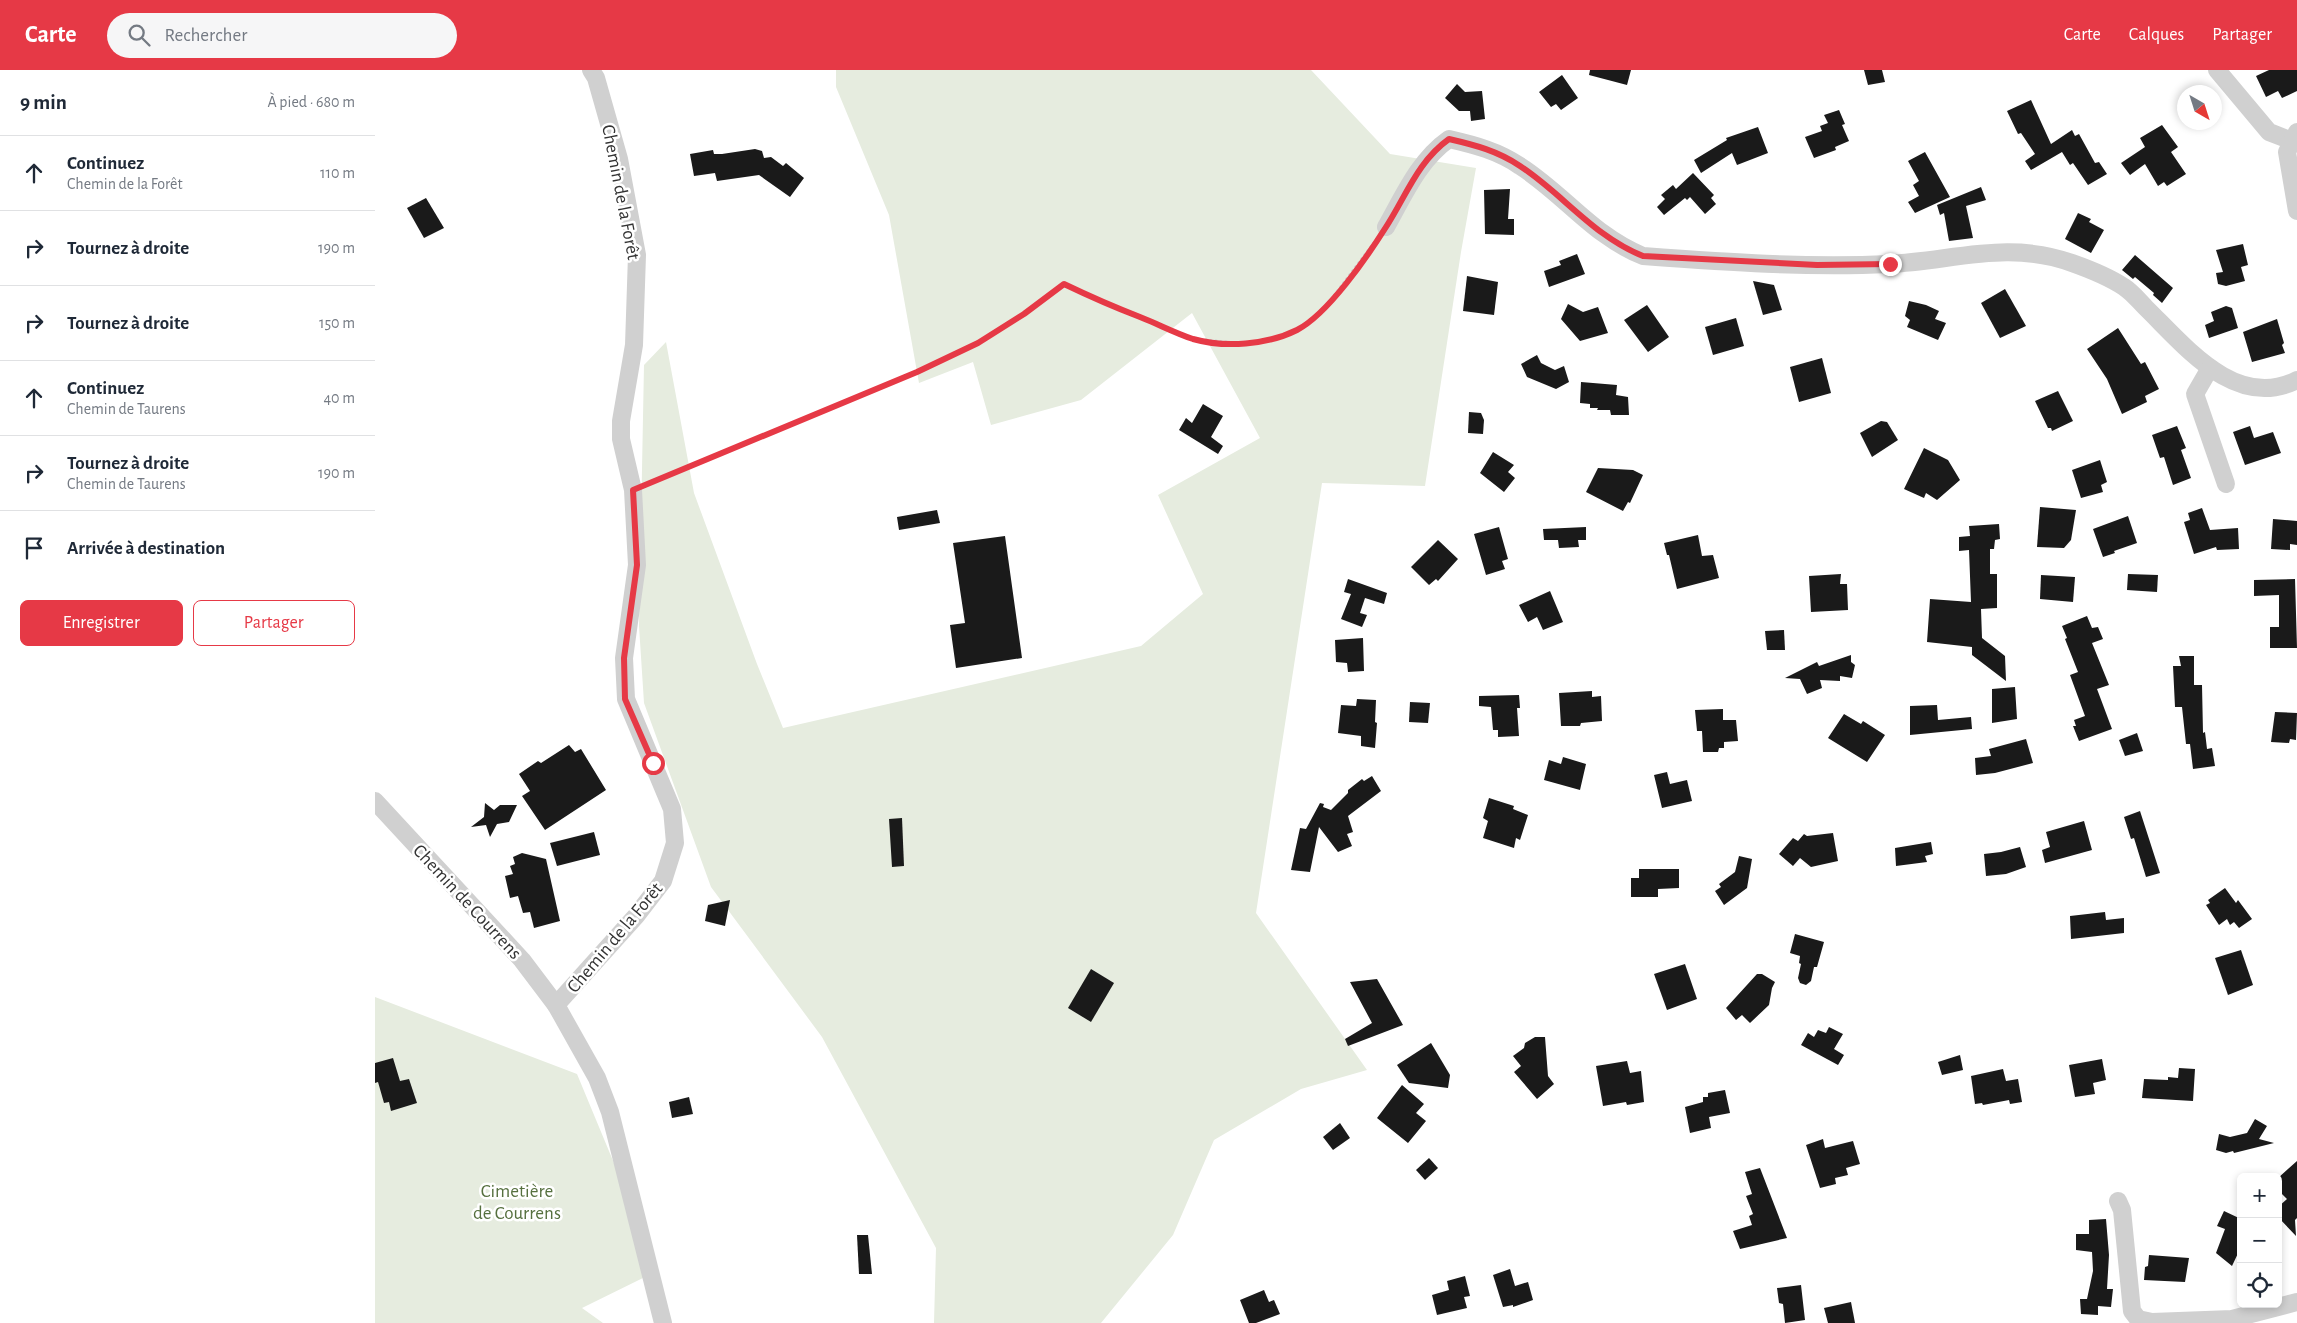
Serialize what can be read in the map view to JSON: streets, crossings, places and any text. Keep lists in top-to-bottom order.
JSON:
{
  "streets": {
    "street": ["Chemin de la Forêt", "Chemin de Courrens"]
  },
  "crossings": [
    ["Chemin de la Forêt", "Chemin de Courrens"]
  ],
  "parks": ["Cimetière de Courrens"],
  "north": "bottom right",
  "page": {
    "header": "Carte",
    "search": "Rechercher",
    "nav": ["Carte", "Calques", "Partager"],
    "heading": ["9 min", "À pied · 680 m"],
    "list": [
      ["Continuez", "Chemin de la Forêt", "110 m"],
      ["Tournez à droite", "190 m"],
      ["Tournez à droite", "150 m"],
      ["Continuez", "Chemin de Taurens", "40 m"],
      ["Tournez à droite", "Chemin de Taurens", "190 m"],
      "Arrivée à destination"
    ],
    "buttons": ["Enregistrer", "Partager"],
    "map_buttons": ["+", "−"]
  }
}
